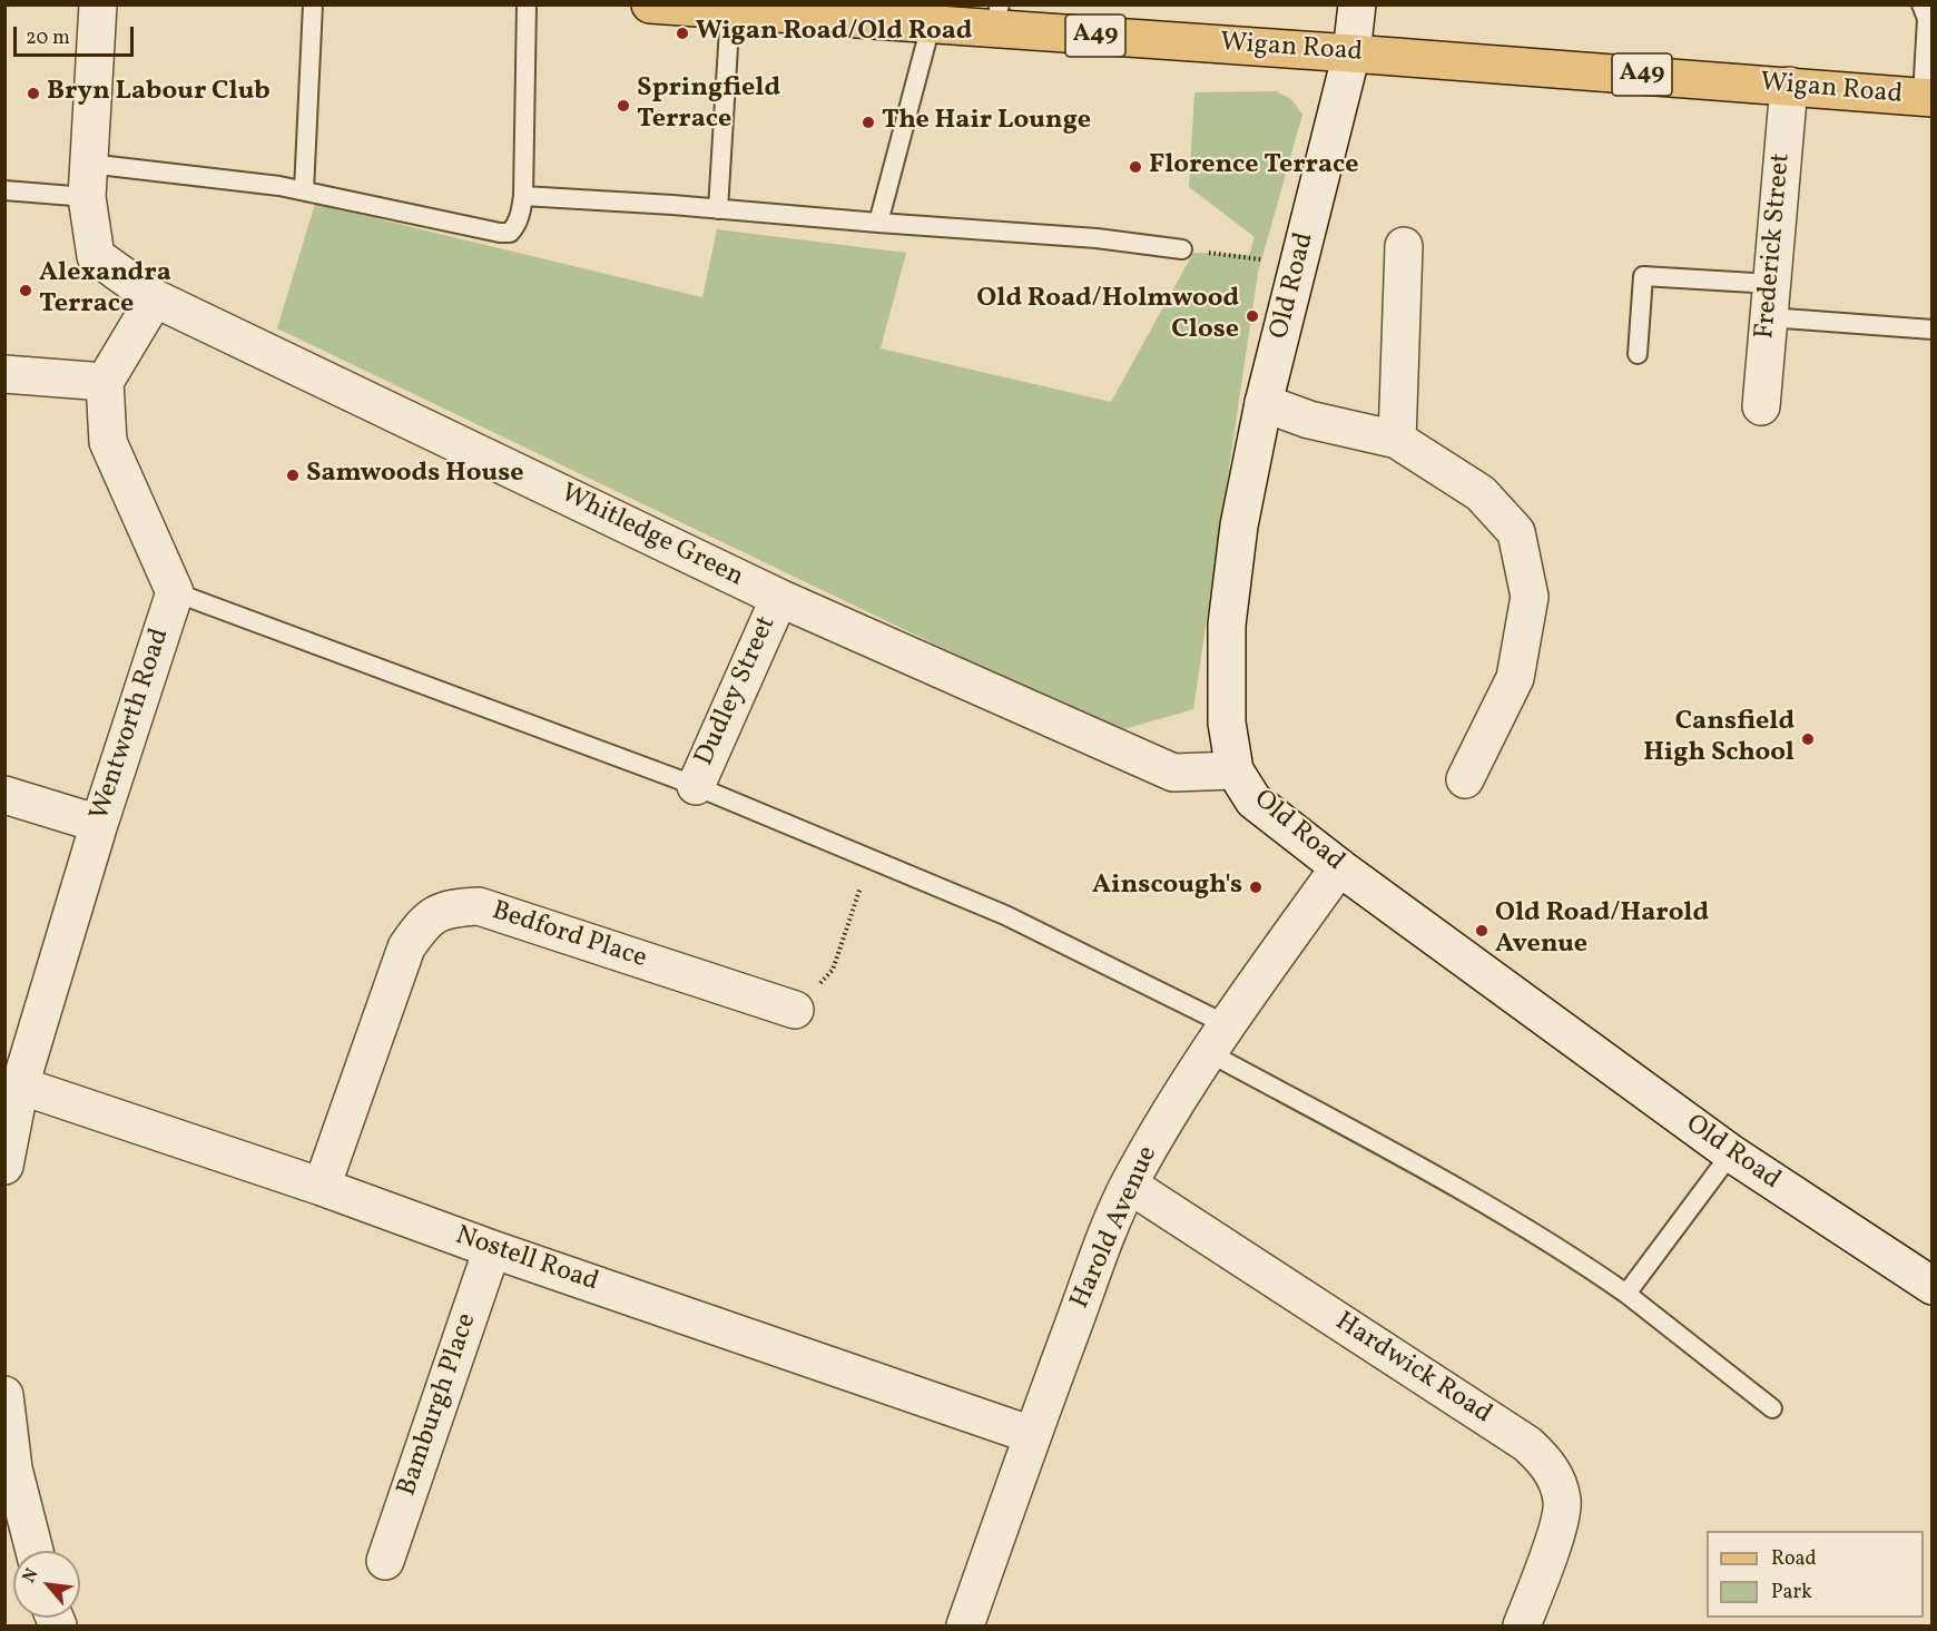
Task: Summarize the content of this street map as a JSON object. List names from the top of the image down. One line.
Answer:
{"streets":{"main road":["A49","Wigan Road"],"street":["Frederick Street","Old Road","Whitledge Green","Dudley Street","Wentworth Road","Bedford Place","Harold Avenue","Nostell Road","Hardwick Road","Bamburgh Place"]},"crossings":[["Wigan Road","Frederick Street"],["Wigan Road","Old Road"],["Old Road","Whitledge Green"],["Old Road","Harold Avenue"],["Whitledge Green","Dudley Street"],["Wentworth Road","Nostell Road"],["Bedford Place","Nostell Road"],["Harold Avenue","Nostell Road"],["Harold Avenue","Hardwick Road"],["Nostell Road","Bamburgh Place"]],"places":["Wigan Road/Old Road","Bryn Labour Club","Springfield Terrace","The Hair Lounge","Florence Terrace","Alexandra Terrace","Old Road/Holmwood Close","Samwoods House","Cansfield High School","Ainscough's","Old Road/Harold Avenue"],"legend":["Road","Park"],"scale_bar":"20 m","north":"top left"}
